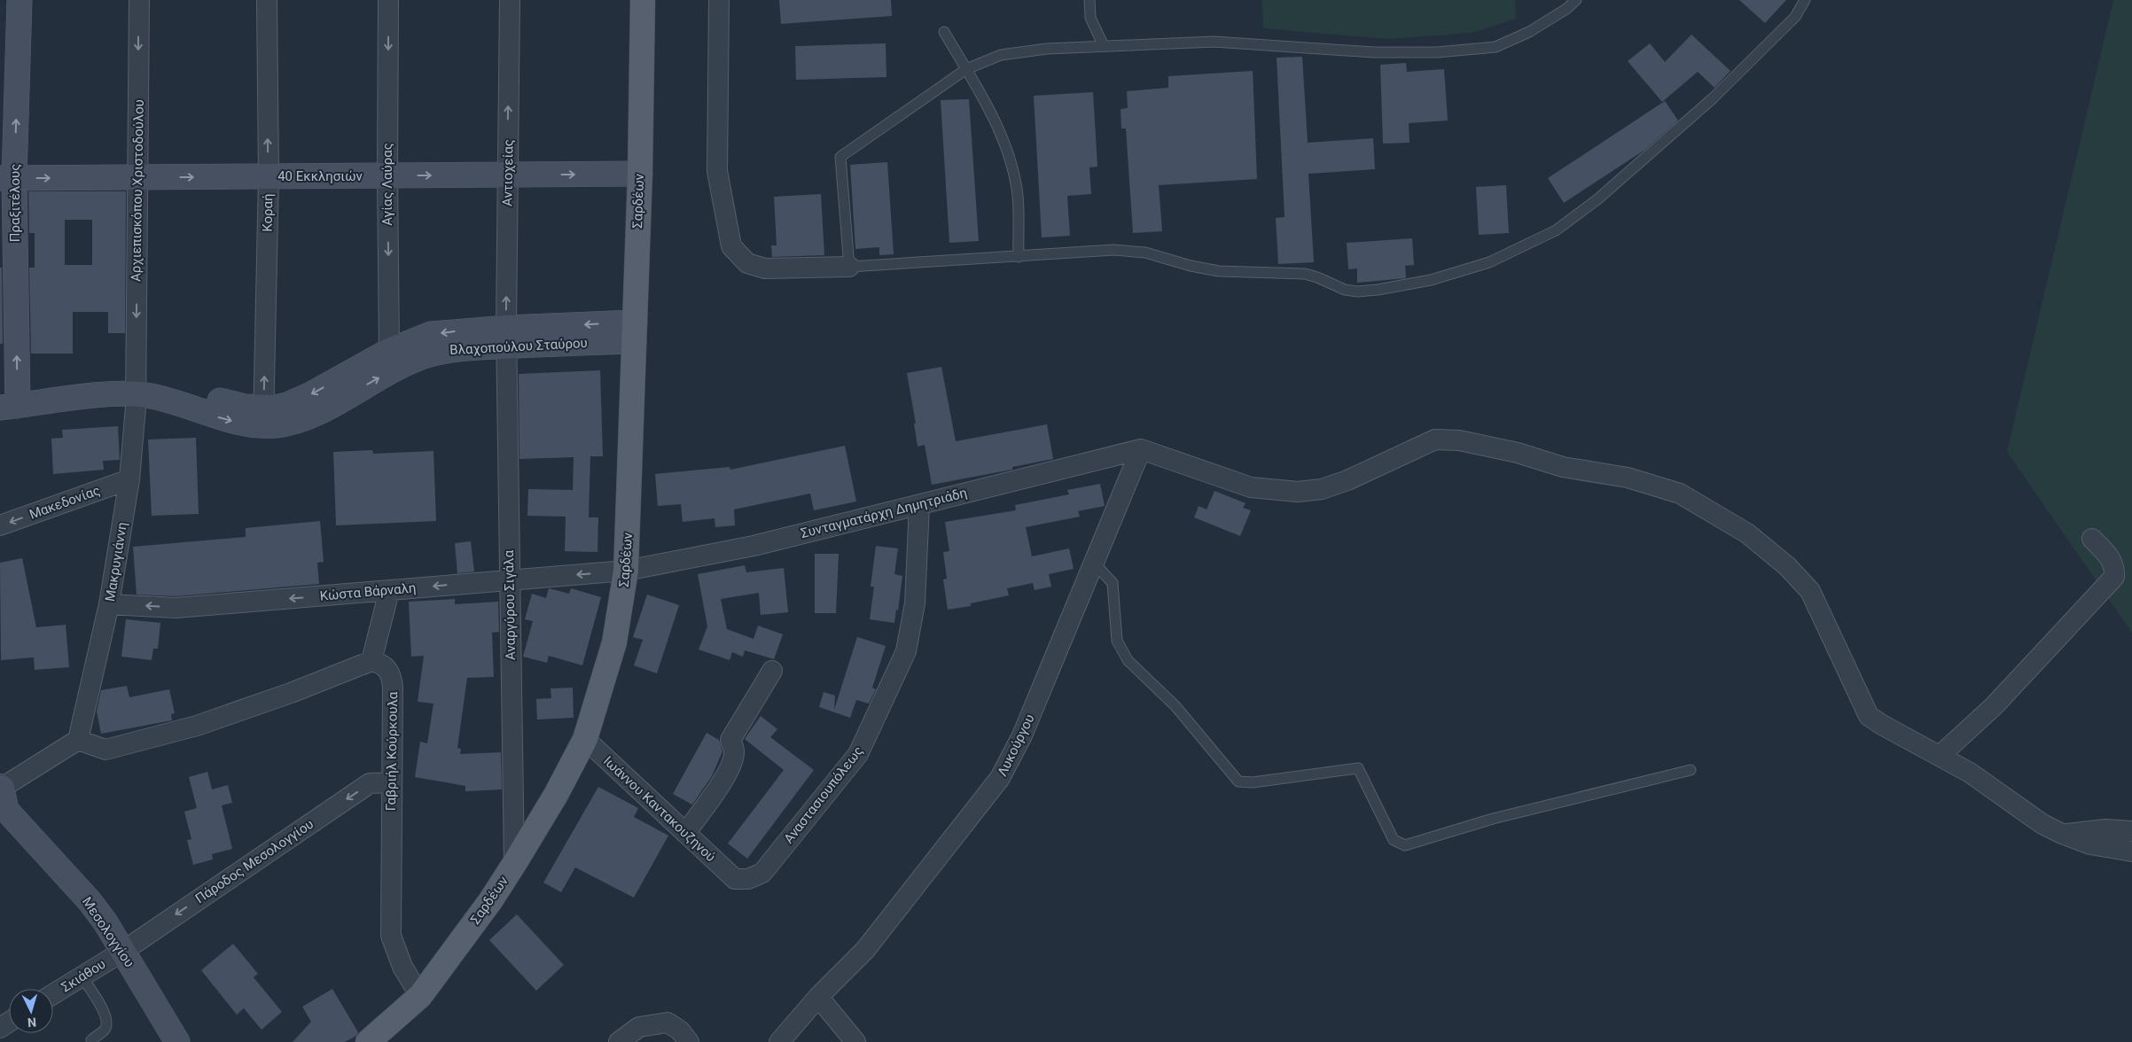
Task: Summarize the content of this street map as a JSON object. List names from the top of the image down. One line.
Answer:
{"streets":{"main road":["Σαρδέων"],"street":["Αντιοχείας","40 Εκκλησιών","Αγίας Λαύρας","Αρχιεπισκόπου Χριστοδούλου","Πραξιτέλους","Κοραή","Βλαχοπούλου Σταύρου","Μακεδονίας","Συνταγματάρχη Δημητριάδη","Μακρυγιάννη","Κώστα Βάρναλη","Αναργύρου Σιγάλα","Λυκούργου","Γαβριήλ Κούρκουλα","Αναστασιουπόλεως","Ιωάννου Καντακουζηνού","Πάροδος Μεσολογγίου","Μεσολογγίου","Σκιάθου"]},"crossings":[["Αντιοχείας","40 Εκκλησιών"],["Αντιοχείας","Βλαχοπούλου Σταύρου"],["Αντιοχείας","Αναργύρου Σιγάλα"],["40 Εκκλησιών","Αγίας Λαύρας"],["40 Εκκλησιών","Αρχιεπισκόπου Χριστοδούλου"],["40 Εκκλησιών","Σαρδέων"],["40 Εκκλησιών","Πραξιτέλους"],["40 Εκκλησιών","Κοραή"],["Αγίας Λαύρας","Βλαχοπούλου Σταύρου"],["Αρχιεπισκόπου Χριστοδούλου","Βλαχοπούλου Σταύρου"],["Αρχιεπισκόπου Χριστοδούλου","Μακρυγιάννη"],["Σαρδέων","Βλαχοπούλου Σταύρου"],["Σαρδέων","Συνταγματάρχη Δημητριάδη"],["Σαρδέων","Κώστα Βάρναλη"],["Σαρδέων","Αναργύρου Σιγάλα"],["Σαρδέων","Γαβριήλ Κούρκουλα"],["Σαρδέων","Ιωάννου Καντακουζηνού"],["Πραξιτέλους","Βλαχοπούλου Σταύρου"],["Κοραή","Βλαχοπούλου Σταύρου"],["Βλαχοπούλου Σταύρου","Μακρυγιάννη"],["Βλαχοπούλου Σταύρου","Αναργύρου Σιγάλα"],["Μακεδονίας","Μακρυγιάννη"],["Συνταγματάρχη Δημητριάδη","Κώστα Βάρναλη"],["Συνταγματάρχη Δημητριάδη","Λυκούργου"],["Συνταγματάρχη Δημητριάδη","Αναστασιουπόλεως"],["Μακρυγιάννη","Κώστα Βάρναλη"],["Μακρυγιάννη","Μεσολογγίου"],["Κώστα Βάρναλη","Αναργύρου Σιγάλα"],["Γαβριήλ Κούρκουλα","Πάροδος Μεσολογγίου"],["Αναστασιουπόλεως","Ιωάννου Καντακουζηνού"],["Πάροδος Μεσολογγίου","Μεσολογγίου"],["Πάροδος Μεσολογγίου","Σκιάθου"],["Μεσολογγίου","Σκιάθου"]],"one_way":["Αντιοχείας","40 Εκκλησιών","Αγίας Λαύρας","Αρχιεπισκόπου Χριστοδούλου","Πραξιτέλους","Κοραή","Μακεδονίας"],"north":"bottom"}
